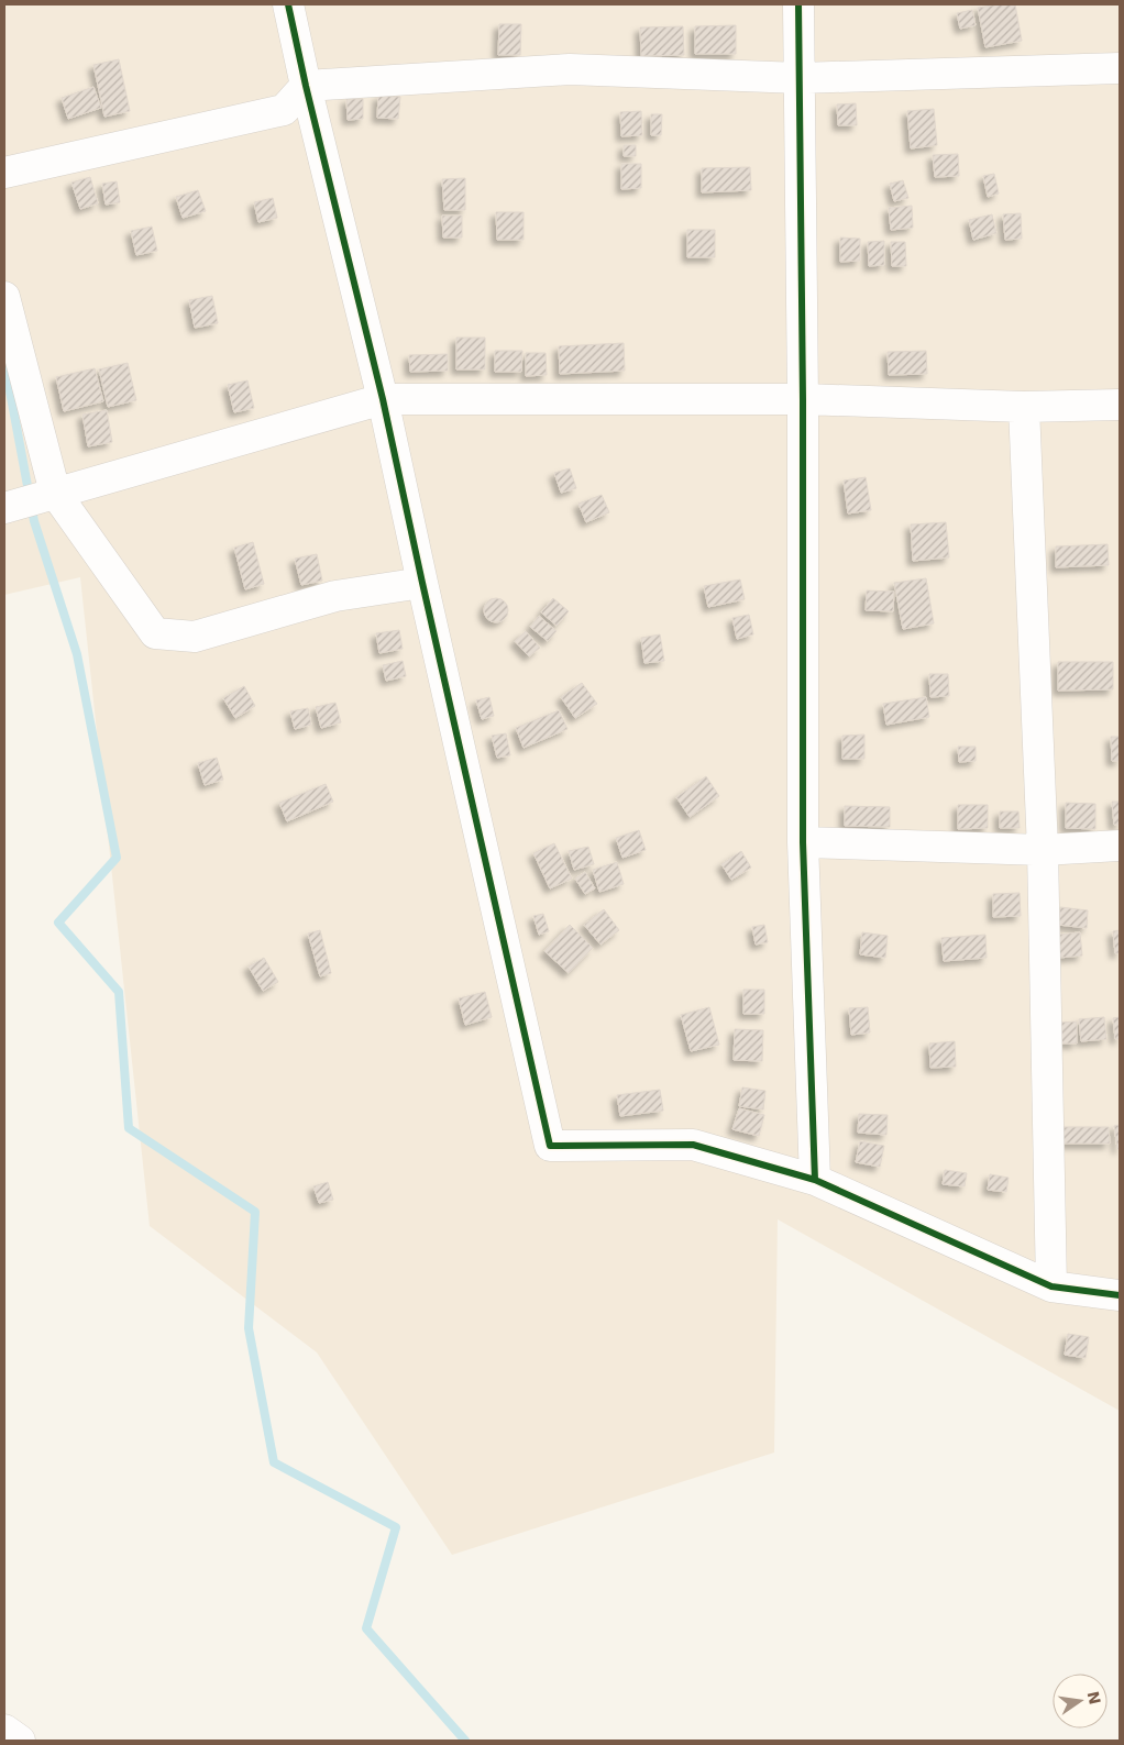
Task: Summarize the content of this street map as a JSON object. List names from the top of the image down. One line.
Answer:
{"north":"right"}
